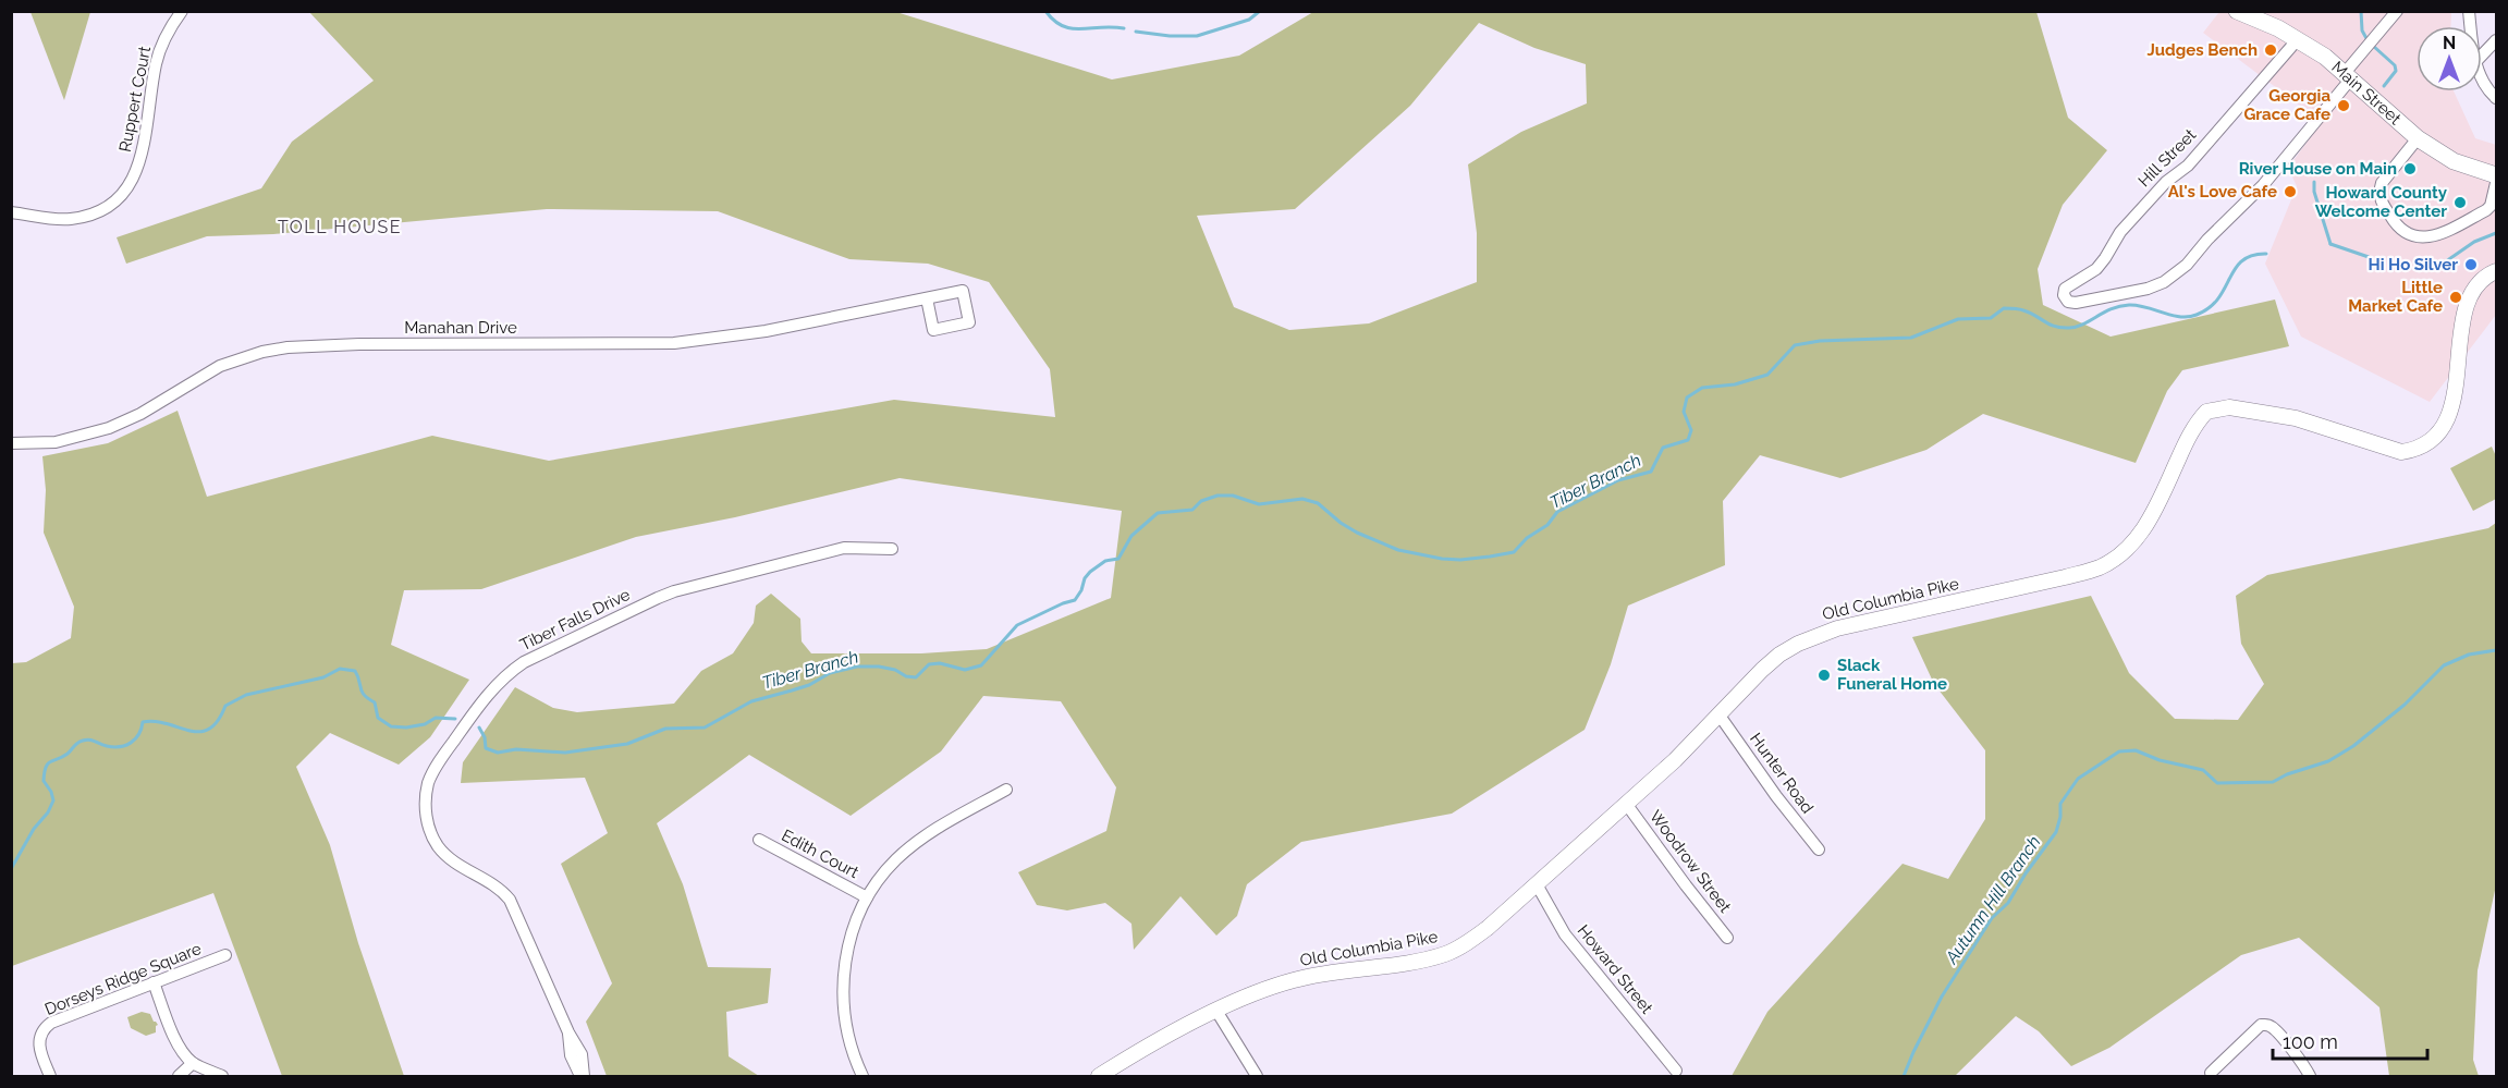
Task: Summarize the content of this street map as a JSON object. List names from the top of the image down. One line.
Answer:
{"streets":{"main road":["Main Street"],"street":["Ruppert Court","Hill Street","Manahan Drive","Old Columbia Pike","Tiber Falls Drive","Hunter Road","Edith Court","Woodrow Street","Howard Street","Dorseys Ridge Square"]},"crossings":[["Main Street","Hill Street"],["Old Columbia Pike","Hunter Road"],["Old Columbia Pike","Woodrow Street"],["Old Columbia Pike","Howard Street"]],"districts":["TOLL HOUSE"],"water":["Tiber Branch","Autumn Hill Branch"],"places":["Judges Bench","Georgia Grace Cafe","River House on Main","Al's Love Cafe","Howard County Welcome Center","Hi Ho Silver","Little Market Cafe","Slack Funeral Home"],"scale_bar":"100 m","north":"top"}
